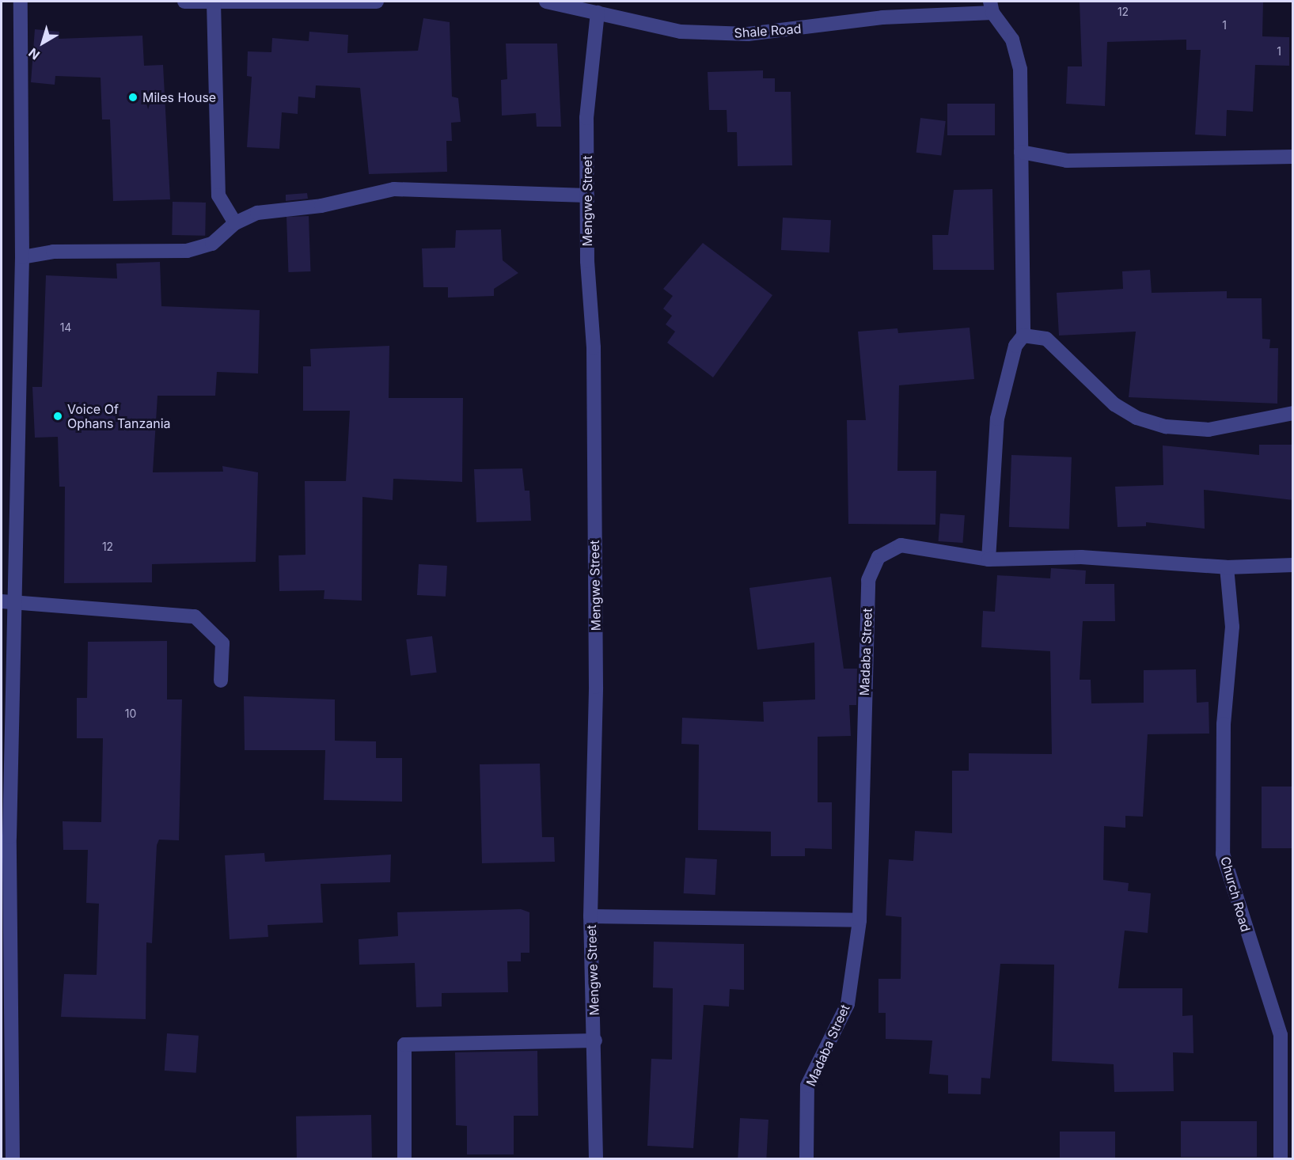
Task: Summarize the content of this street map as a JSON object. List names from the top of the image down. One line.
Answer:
{"streets":{"street":["Shale Road","Mengwe Street","Madaba Street","Church Road"]},"crossings":[["Shale Road","Mengwe Street"],["Madaba Street","Church Road"]],"places":["Miles House","Voice Of Ophans Tanzania"],"house_numbers":["12","1","1","14","12","10"],"north":"bottom left"}
